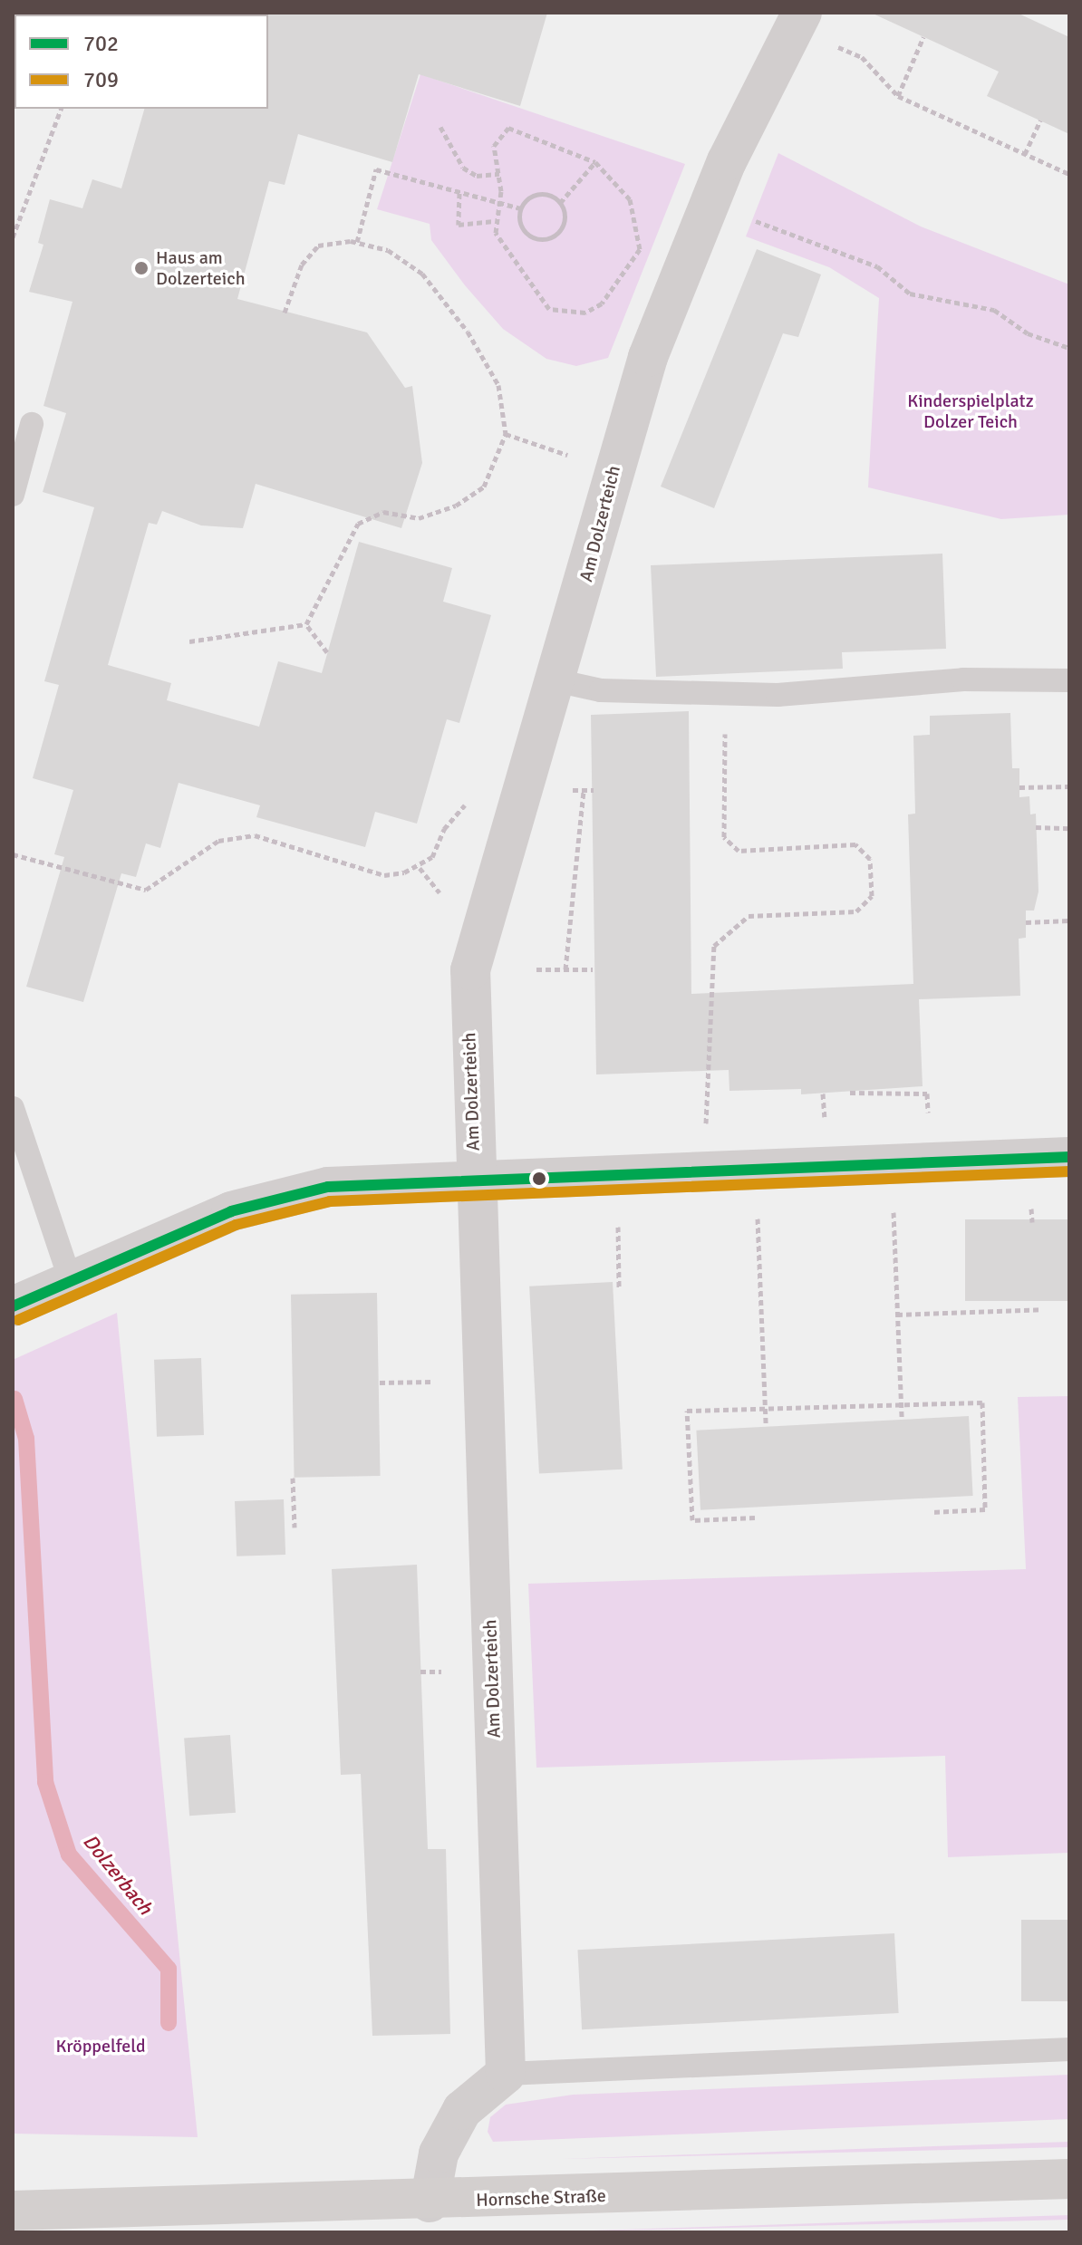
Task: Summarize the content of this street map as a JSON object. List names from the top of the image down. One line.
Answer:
{"streets":{"main road":["Hornsche Straße"],"street":["Am Dolzerteich"]},"water":["Dolzerbach"],"parks":["Kinderspielplatz Dolzer Teich","Kröppelfeld"],"places":["Haus am Dolzerteich"],"lines":["transit line 702","transit line 709"],"legend":["702","709"]}
